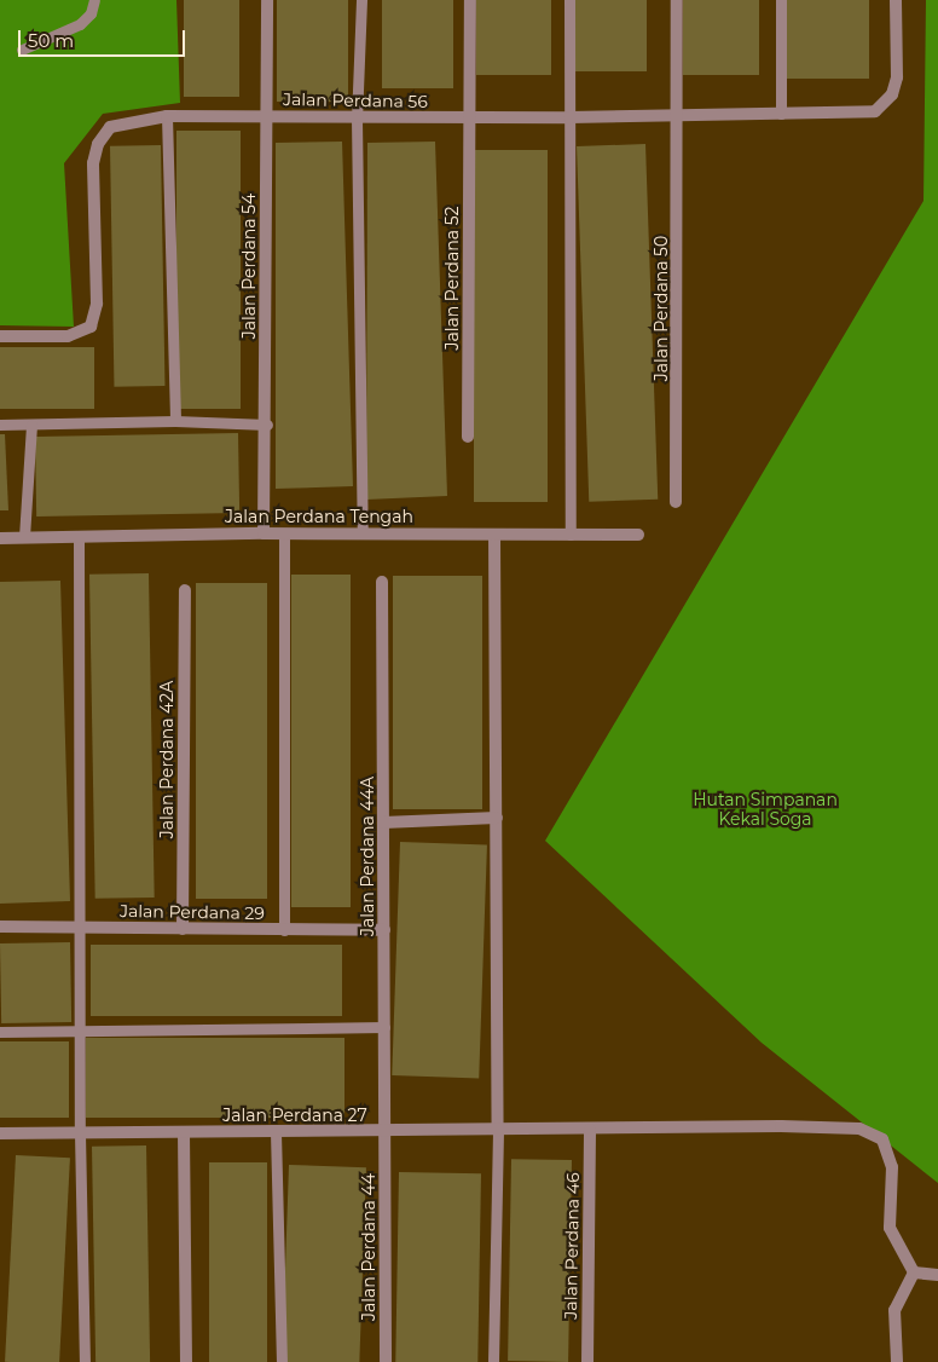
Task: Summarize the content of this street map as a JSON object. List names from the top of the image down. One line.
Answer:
{"streets":{"street":["Jalan Perdana 56","Jalan Perdana 54","Jalan Perdana 52","Jalan Perdana 50","Jalan Perdana Tengah","Jalan Perdana 42A","Jalan Perdana 44A","Jalan Perdana 29","Jalan Perdana 27","Jalan Perdana 46","Jalan Perdana 44"]},"crossings":[["Jalan Perdana 56","Jalan Perdana 54"],["Jalan Perdana 56","Jalan Perdana 52"],["Jalan Perdana 56","Jalan Perdana 50"],["Jalan Perdana 54","Jalan Perdana Tengah"],["Jalan Perdana 42A","Jalan Perdana 29"],["Jalan Perdana 44A","Jalan Perdana 29"],["Jalan Perdana 44A","Jalan Perdana 27"],["Jalan Perdana 44A","Jalan Perdana 44"],["Jalan Perdana 27","Jalan Perdana 46"],["Jalan Perdana 27","Jalan Perdana 44"]],"parks":["Hutan Simpanan Kekal Soga"],"scale_bar":"50 m"}
